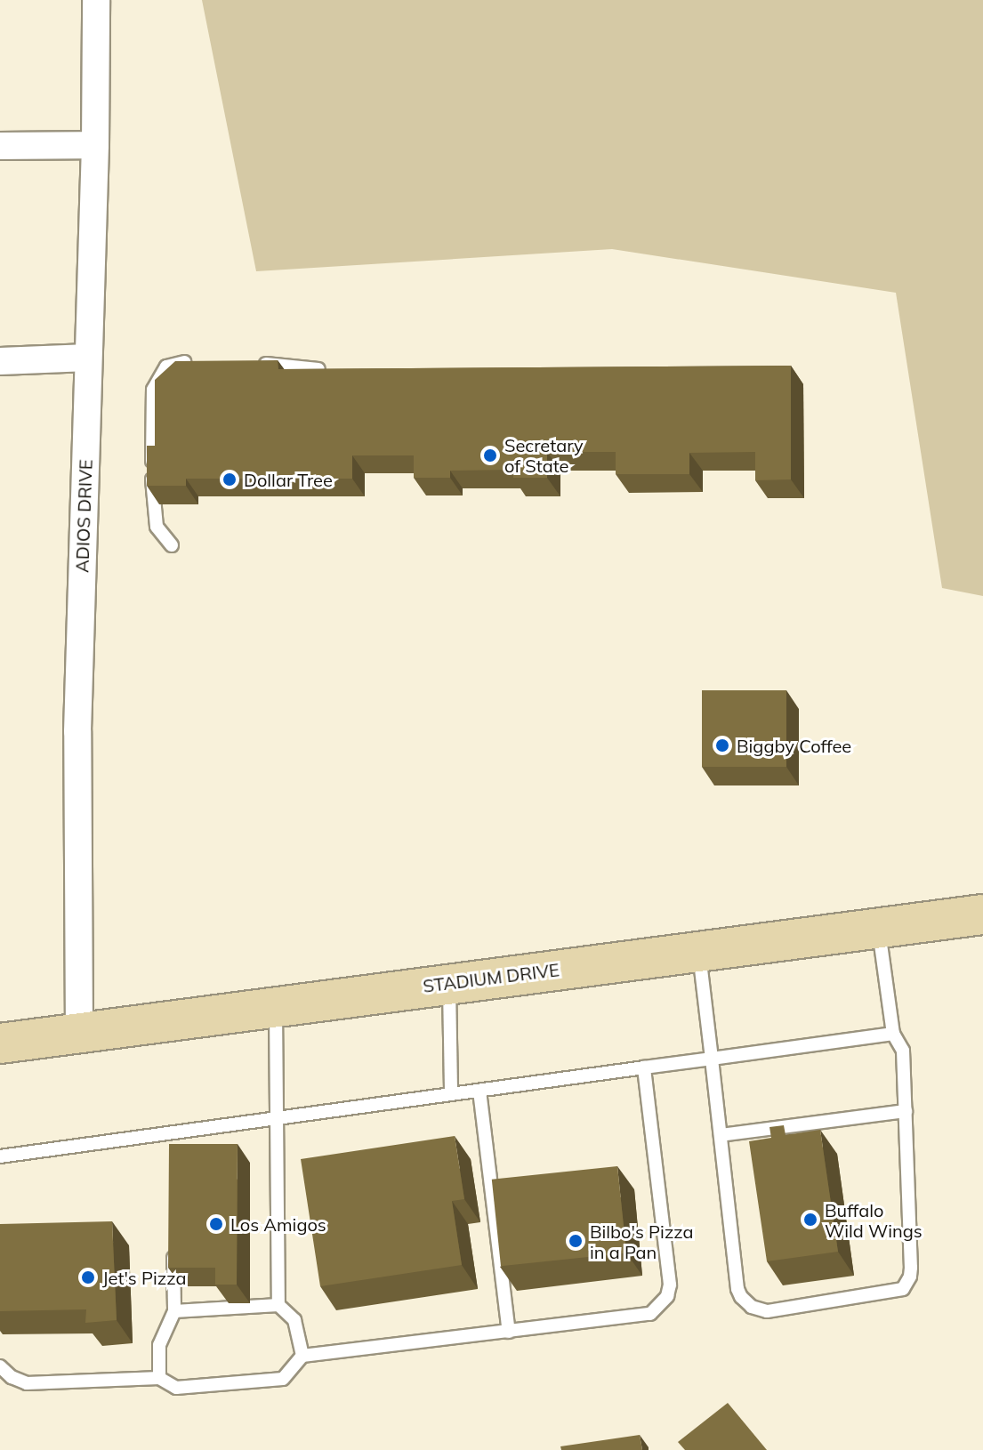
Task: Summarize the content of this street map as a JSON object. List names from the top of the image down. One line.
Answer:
{"streets":{"main road":["STADIUM DRIVE"],"street":["ADIOS DRIVE"]},"crossings":[["ADIOS DRIVE","STADIUM DRIVE"]],"places":["Secretary of State","Dollar Tree","Biggby Coffee","Buffalo Wild Wings","Los Amigos","Bilbo's Pizza in a Pan","Jet's Pizza"]}
